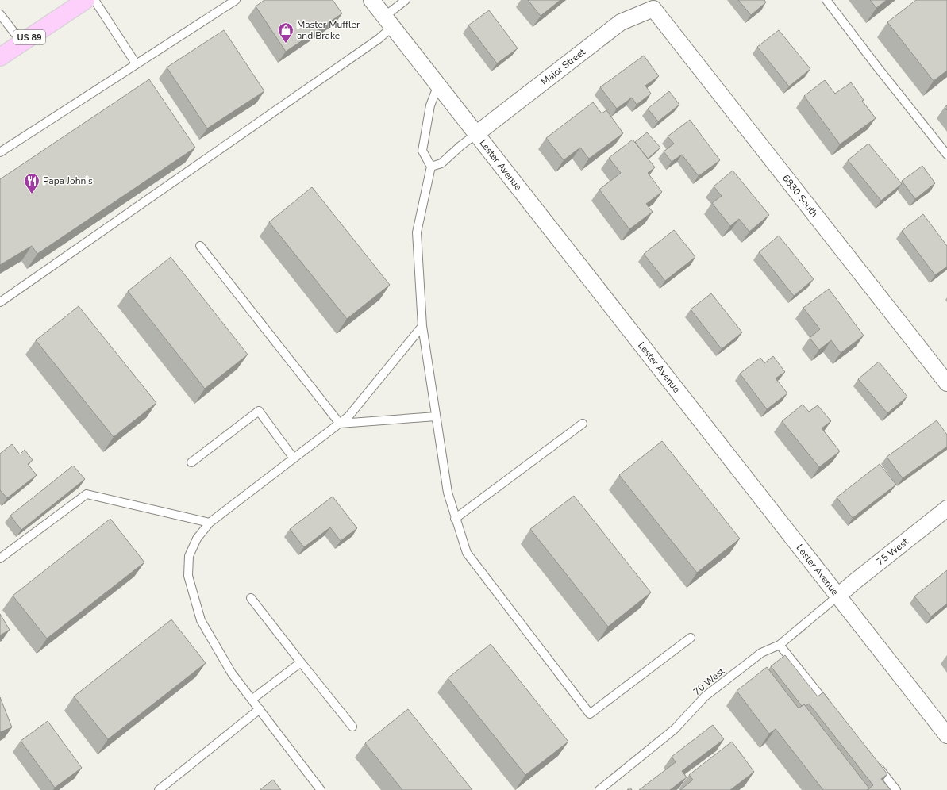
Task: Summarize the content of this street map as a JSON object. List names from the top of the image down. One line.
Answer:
{"streets":{"main road":["US 89"],"street":["Major Street","Lester Avenue","6830 South","75 West"],"lane":["70 West"]},"crossings":[["Major Street","Lester Avenue"],["Major Street","6830 South"],["Lester Avenue","75 West"],["Lester Avenue","70 West"],["75 West","70 West"]],"places":{"shop":["Master Muffler and Brake"],"restaurant":["Papa John's"]}}
